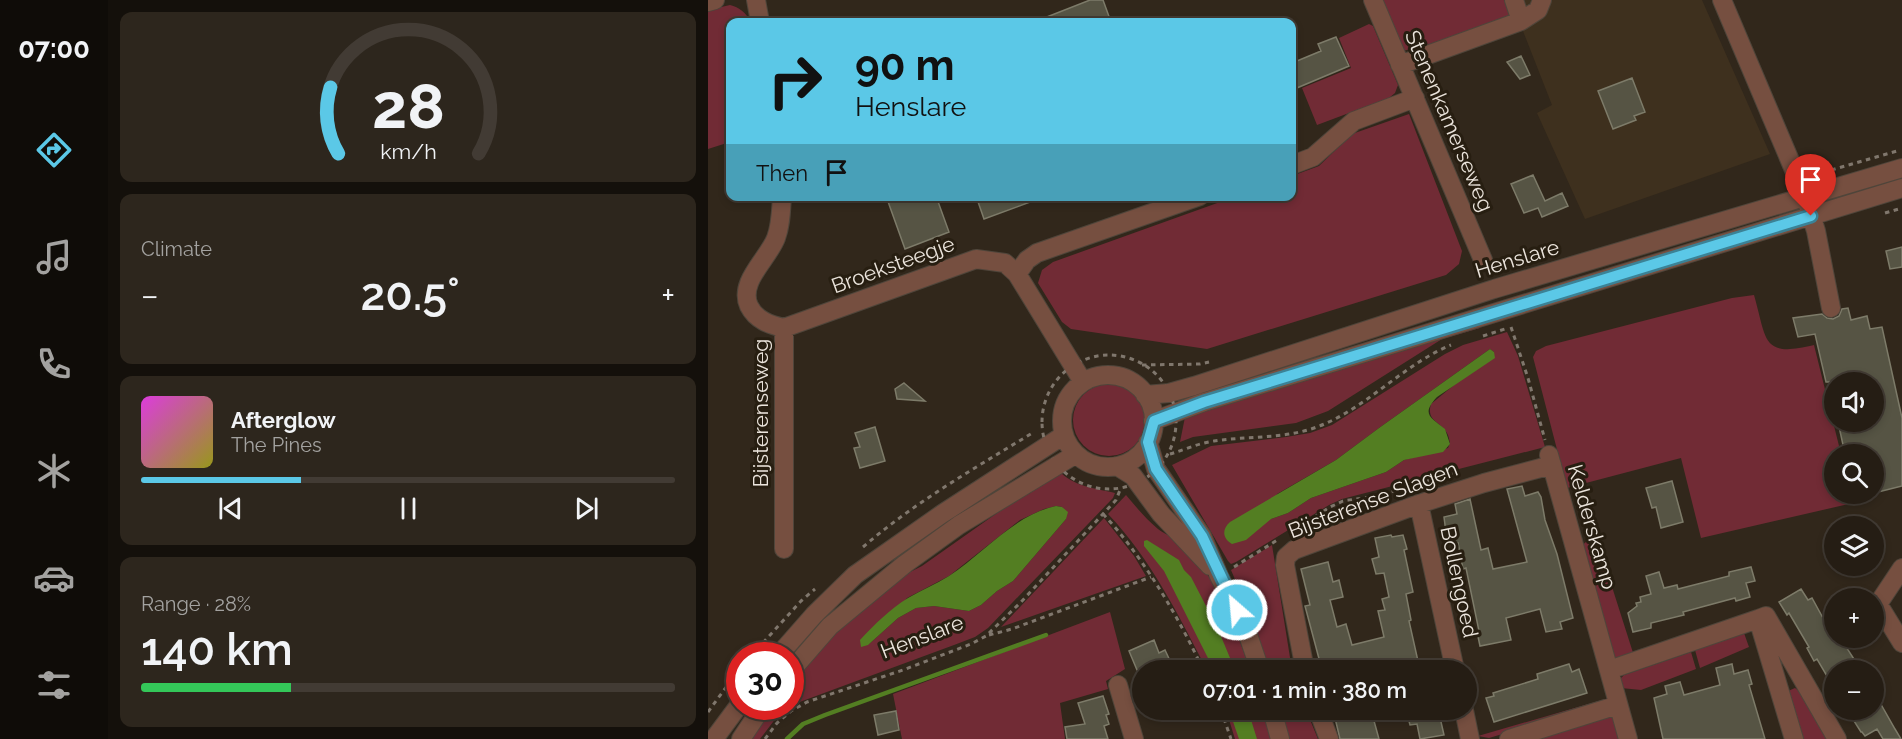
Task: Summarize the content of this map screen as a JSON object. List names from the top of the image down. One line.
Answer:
{"streets":{"street":["Stenenkamerseweg","Henslare","Broeksteegje","Bijsterenseweg","Bijsterense Slagen","Kelderskamp","Bollengoed"]},"crossings":[["Broeksteegje","Bijsterenseweg"],["Bijsterense Slagen","Kelderskamp"],["Bijsterense Slagen","Bollengoed"]],"page":{"tabs":"07:00","turn":["90 m","Henslare"],"then":"Then","tile":["Climate",["Range · 28%","140 km"]],"heat":["−","20.5°","+"],"map_buttons":["+","−"],"song":["Afterglow","The Pines"],"limit":"30","trip":"07:01 · 1 min · 380 m","gauge":["28","km/h"]}}
